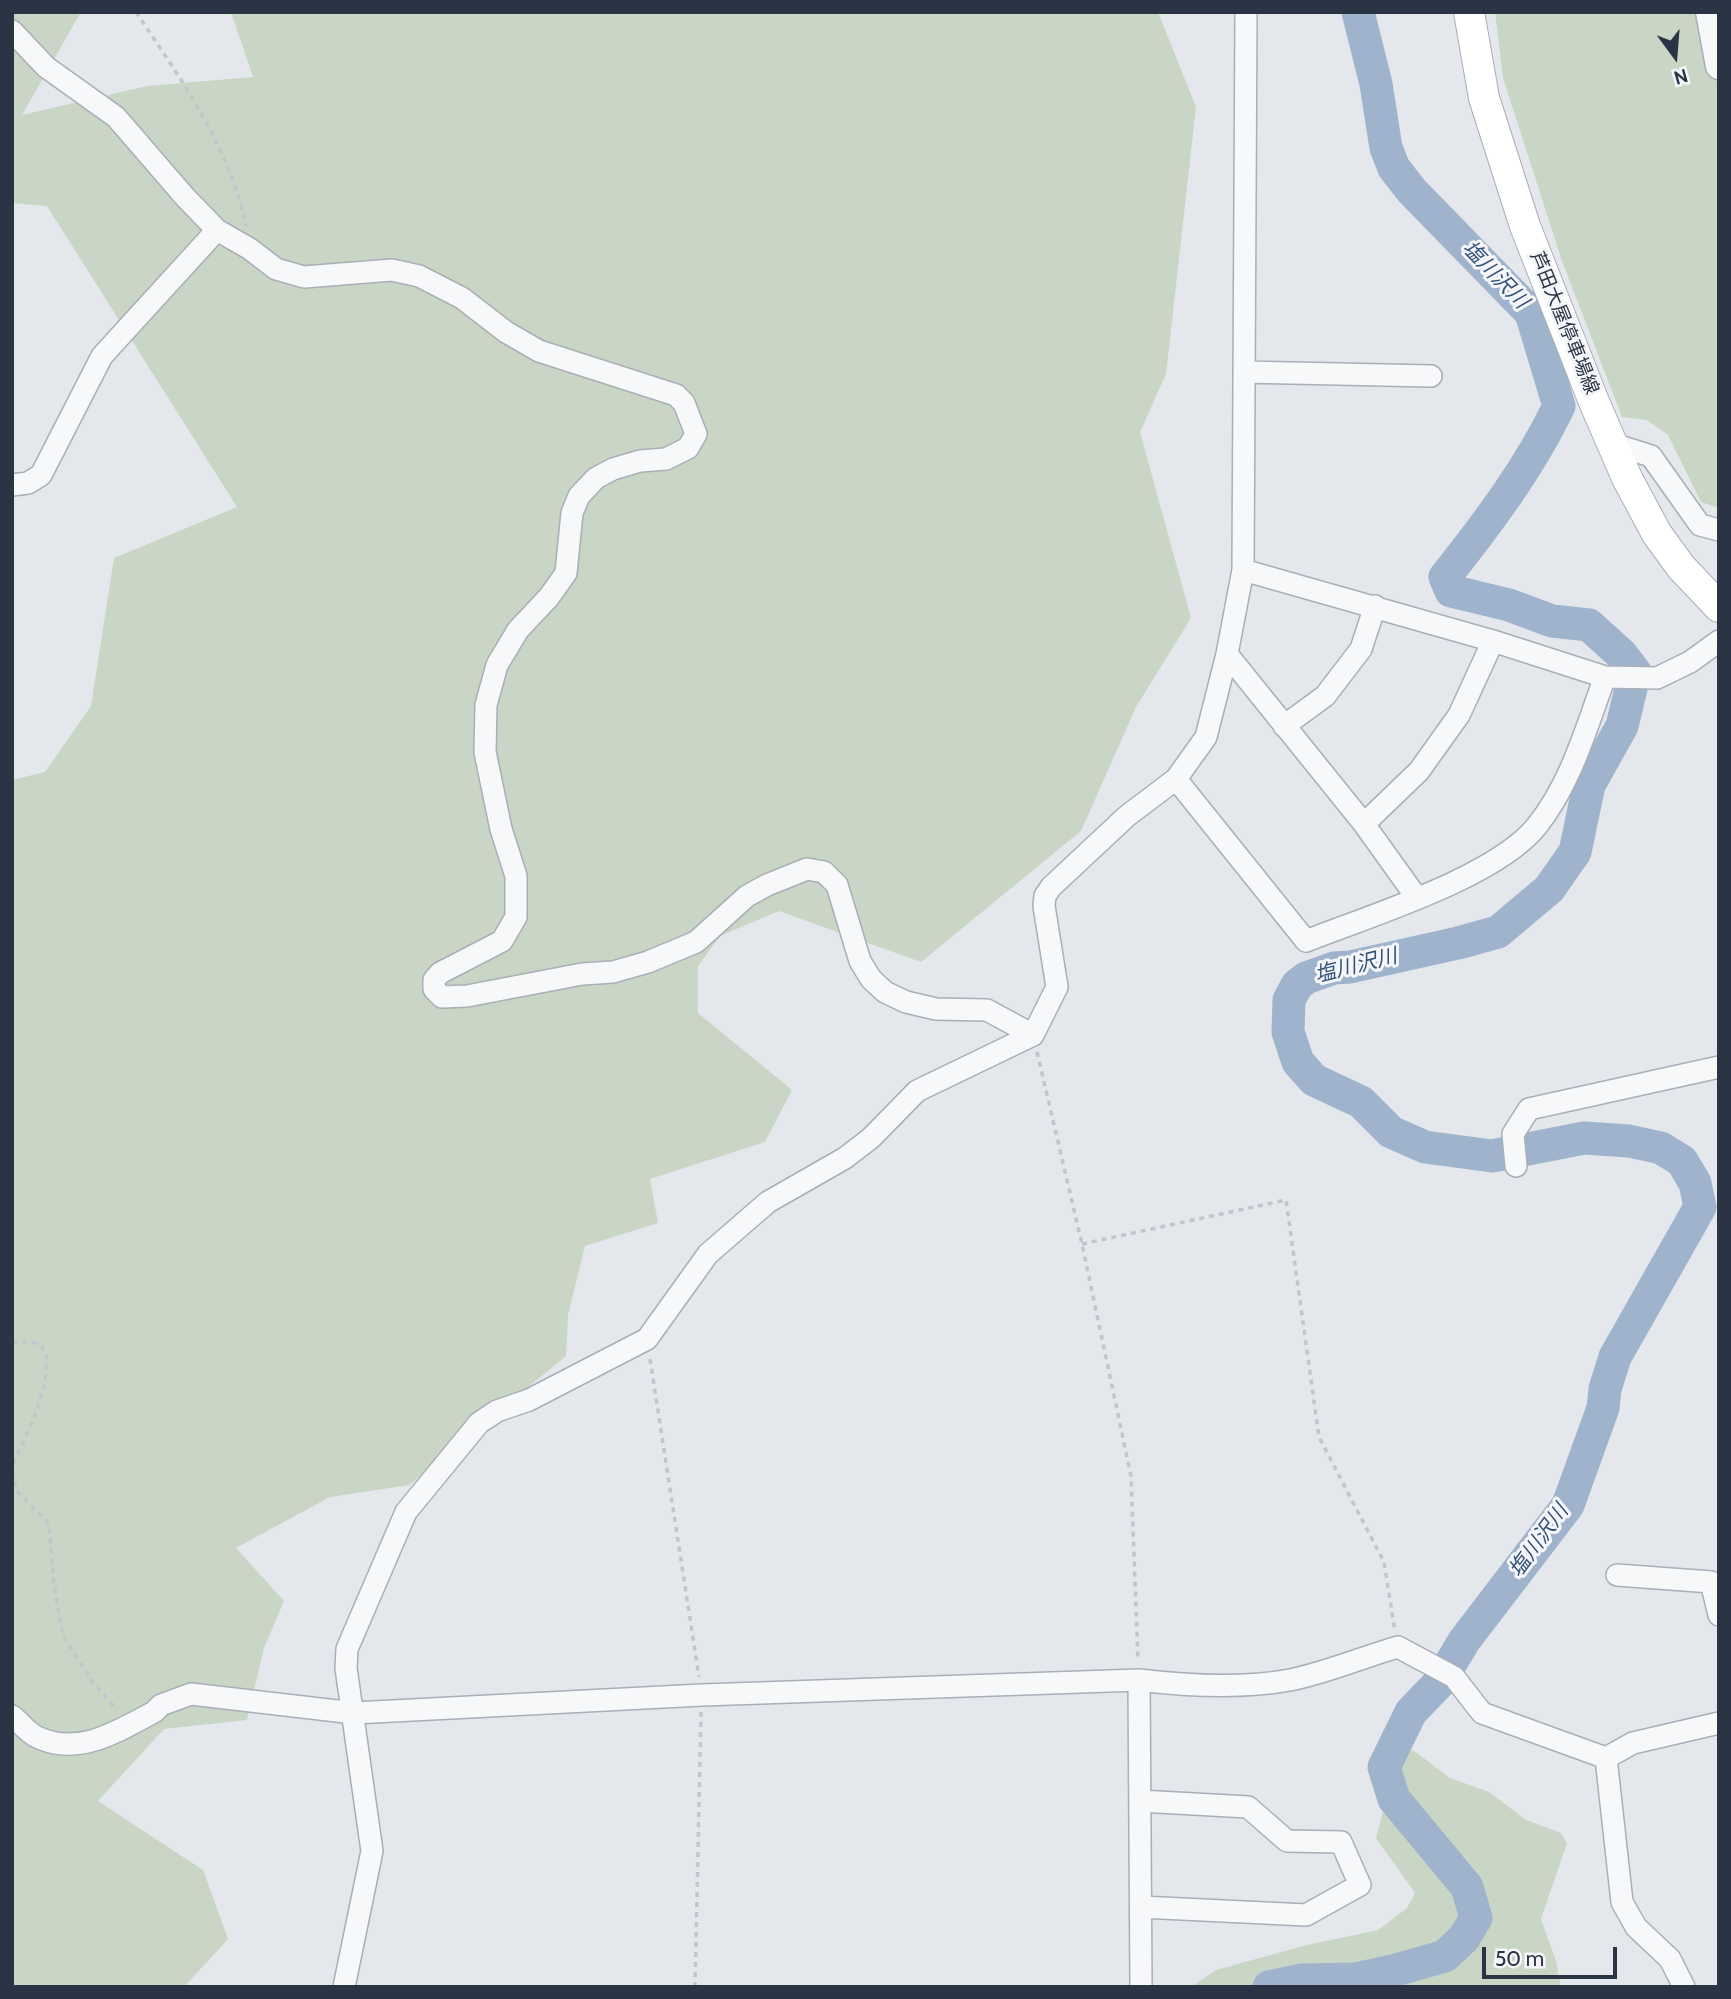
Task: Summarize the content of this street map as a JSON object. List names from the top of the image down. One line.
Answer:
{"streets":{"main road":["芦田大屋停車場線"]},"water":["塩川沢川"],"scale_bar":"50 m","north":"bottom"}
